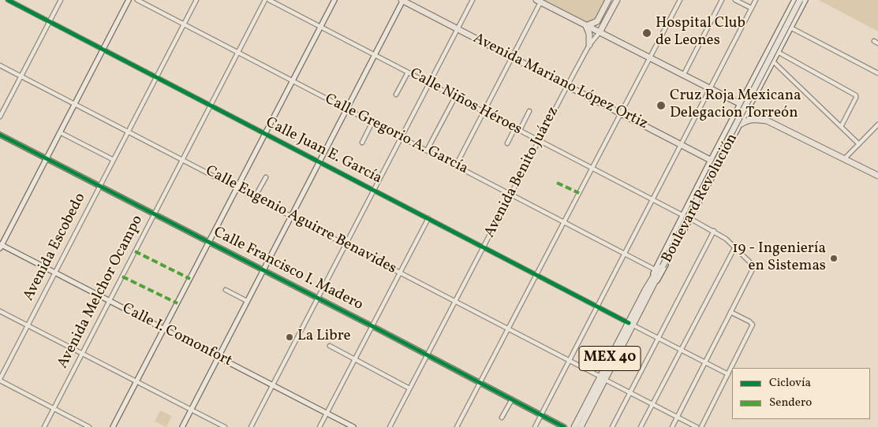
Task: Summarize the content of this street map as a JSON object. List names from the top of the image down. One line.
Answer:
{"streets":{"main road":["Avenida Mariano López Ortiz","Avenida Benito Juárez","Boulevard Revolución","MEX 40"],"street":["Calle Niños Héroes","Calle Gregorio A. García","Calle Juan E. García","Calle Eugenio Aguirre Benavides","Avenida Escobedo","Calle Francisco I. Madero","Avenida Melchor Ocampo","Calle I. Comonfort"]},"crossings":[["Avenida Mariano López Ortiz","Avenida Benito Juárez"],["Avenida Mariano López Ortiz","Boulevard Revolución"],["Avenida Mariano López Ortiz","MEX 40"],["Calle Niños Héroes","Avenida Benito Juárez"],["Calle Niños Héroes","MEX 40"],["Calle Gregorio A. García","Avenida Benito Juárez"],["Calle Gregorio A. García","Avenida Escobedo"],["Calle Gregorio A. García","Avenida Melchor Ocampo"],["Calle Gregorio A. García","MEX 40"],["Calle Juan E. García","Avenida Benito Juárez"],["Calle Juan E. García","Boulevard Revolución"],["Calle Juan E. García","Avenida Escobedo"],["Calle Juan E. García","Avenida Melchor Ocampo"],["Calle Juan E. García","MEX 40"],["Avenida Benito Juárez","Calle Eugenio Aguirre Benavides"],["Avenida Benito Juárez","Calle Francisco I. Madero"],["Boulevard Revolución","MEX 40"],["Calle Eugenio Aguirre Benavides","Avenida Escobedo"],["Calle Eugenio Aguirre Benavides","Avenida Melchor Ocampo"],["Calle Eugenio Aguirre Benavides","MEX 40"],["Avenida Escobedo","Calle Francisco I. Madero"],["Avenida Escobedo","Calle I. Comonfort"],["Calle Francisco I. Madero","Avenida Melchor Ocampo"],["Avenida Melchor Ocampo","Calle I. Comonfort"]],"places":["Hospital Club de Leones","Cruz Roja Mexicana Delegacion Torreón","19 - Ingeniería en Sistemas","La Libre"],"legend":["Ciclovía","Sendero"]}
